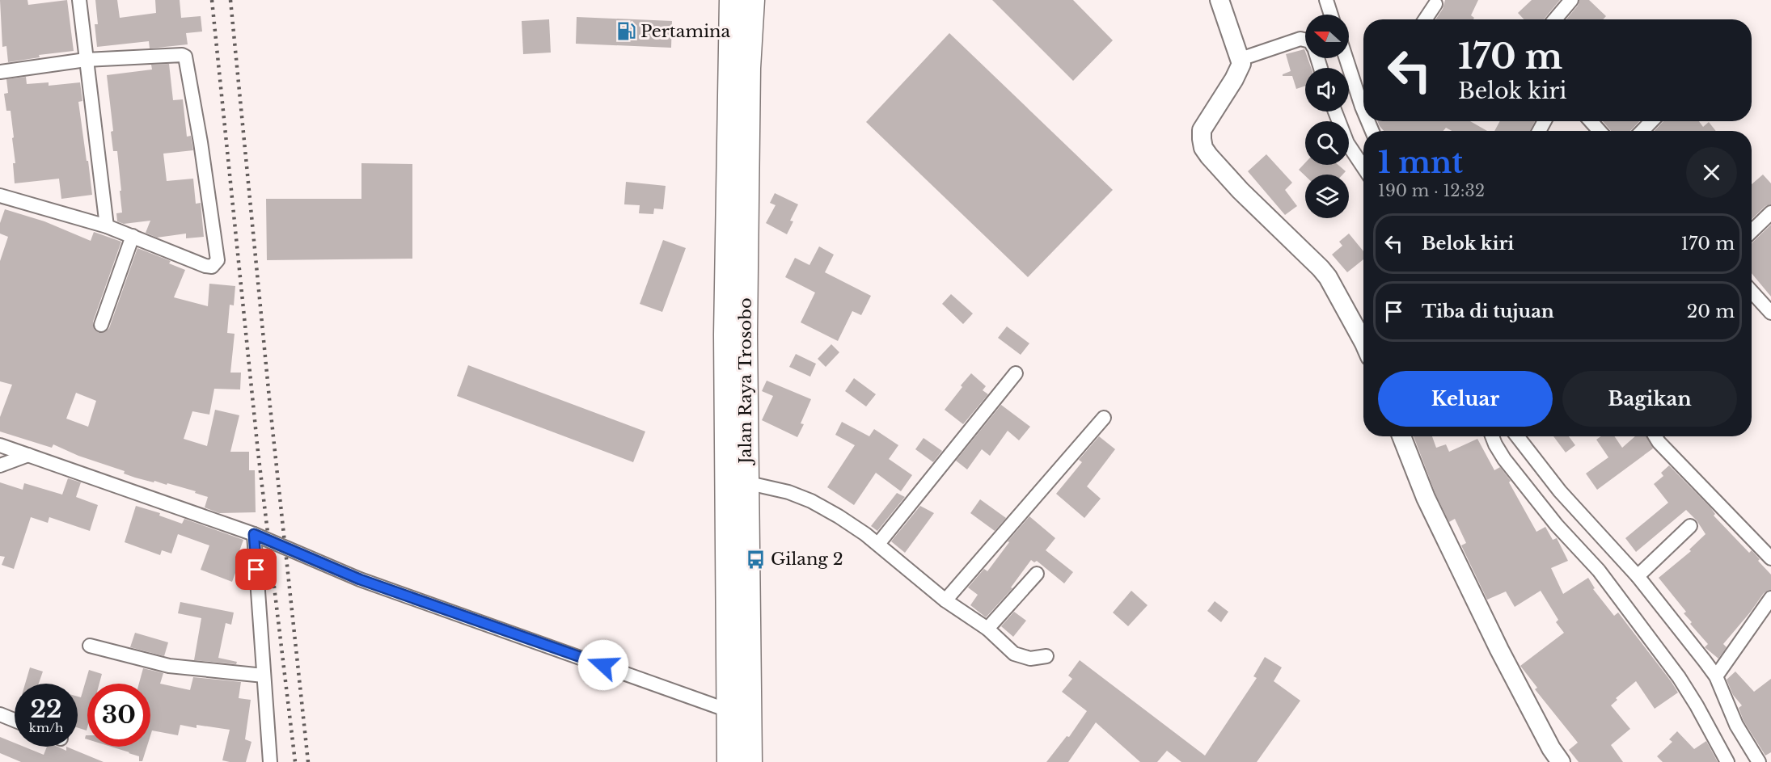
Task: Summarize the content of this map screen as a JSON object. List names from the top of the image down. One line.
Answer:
{"streets":{"highway":["Jalan Raya Trosobo"]},"places":{"fuel station":["Pertamina"],"bus stop":["Gilang 2"]},"north":"left","page":{"turn":["170 m","Belok kiri"],"heading":["1 mnt","190 m · 12:32"],"list":[{"name":"Belok kiri","value":"170 m"},{"name":"Tiba di tujuan","value":"20 m"}],"buttons":["Keluar","Bagikan"],"speed":"22 km/h","limit":"30"}}
